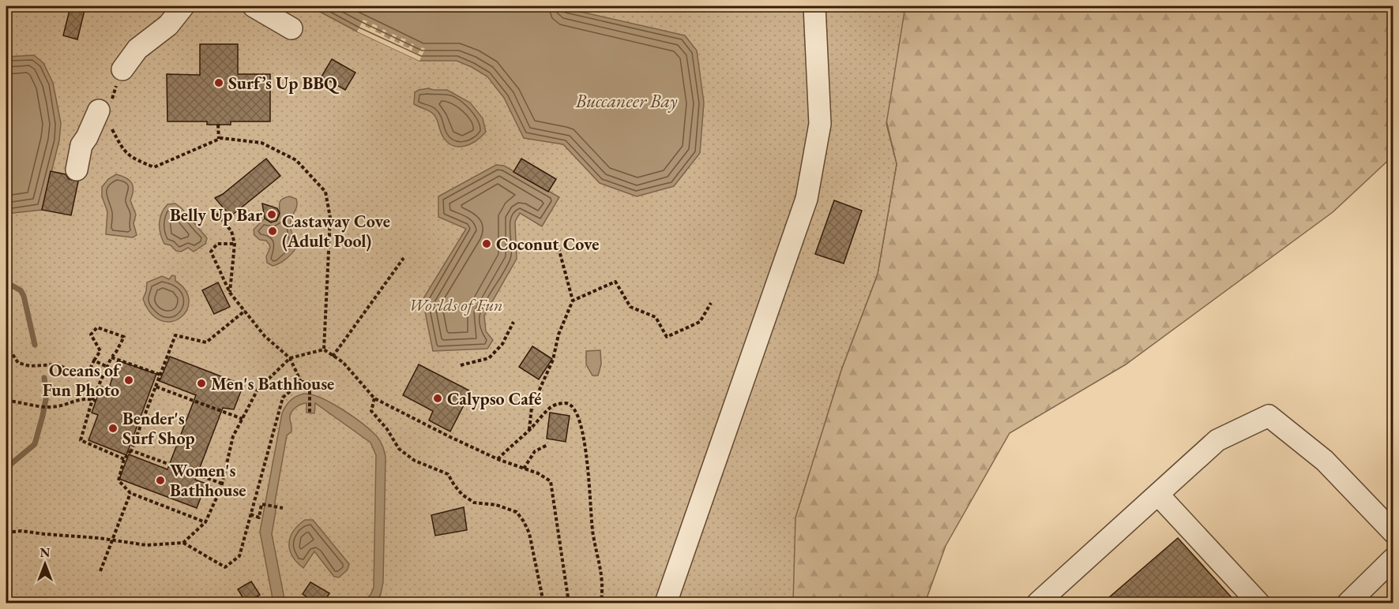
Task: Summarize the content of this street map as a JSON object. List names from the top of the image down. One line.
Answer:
{"water":["Buccaneer Bay"],"parks":["Worlds of Fun"],"places":["Surf’s Up BBQ","Belly Up Bar","Castaway Cove (Adult Pool)","Coconut Cove","Oceans of Fun Photo","Men's Bathhouse","Calypso Café","Bender's Surf Shop","Women's Bathhouse"],"north":"top"}
